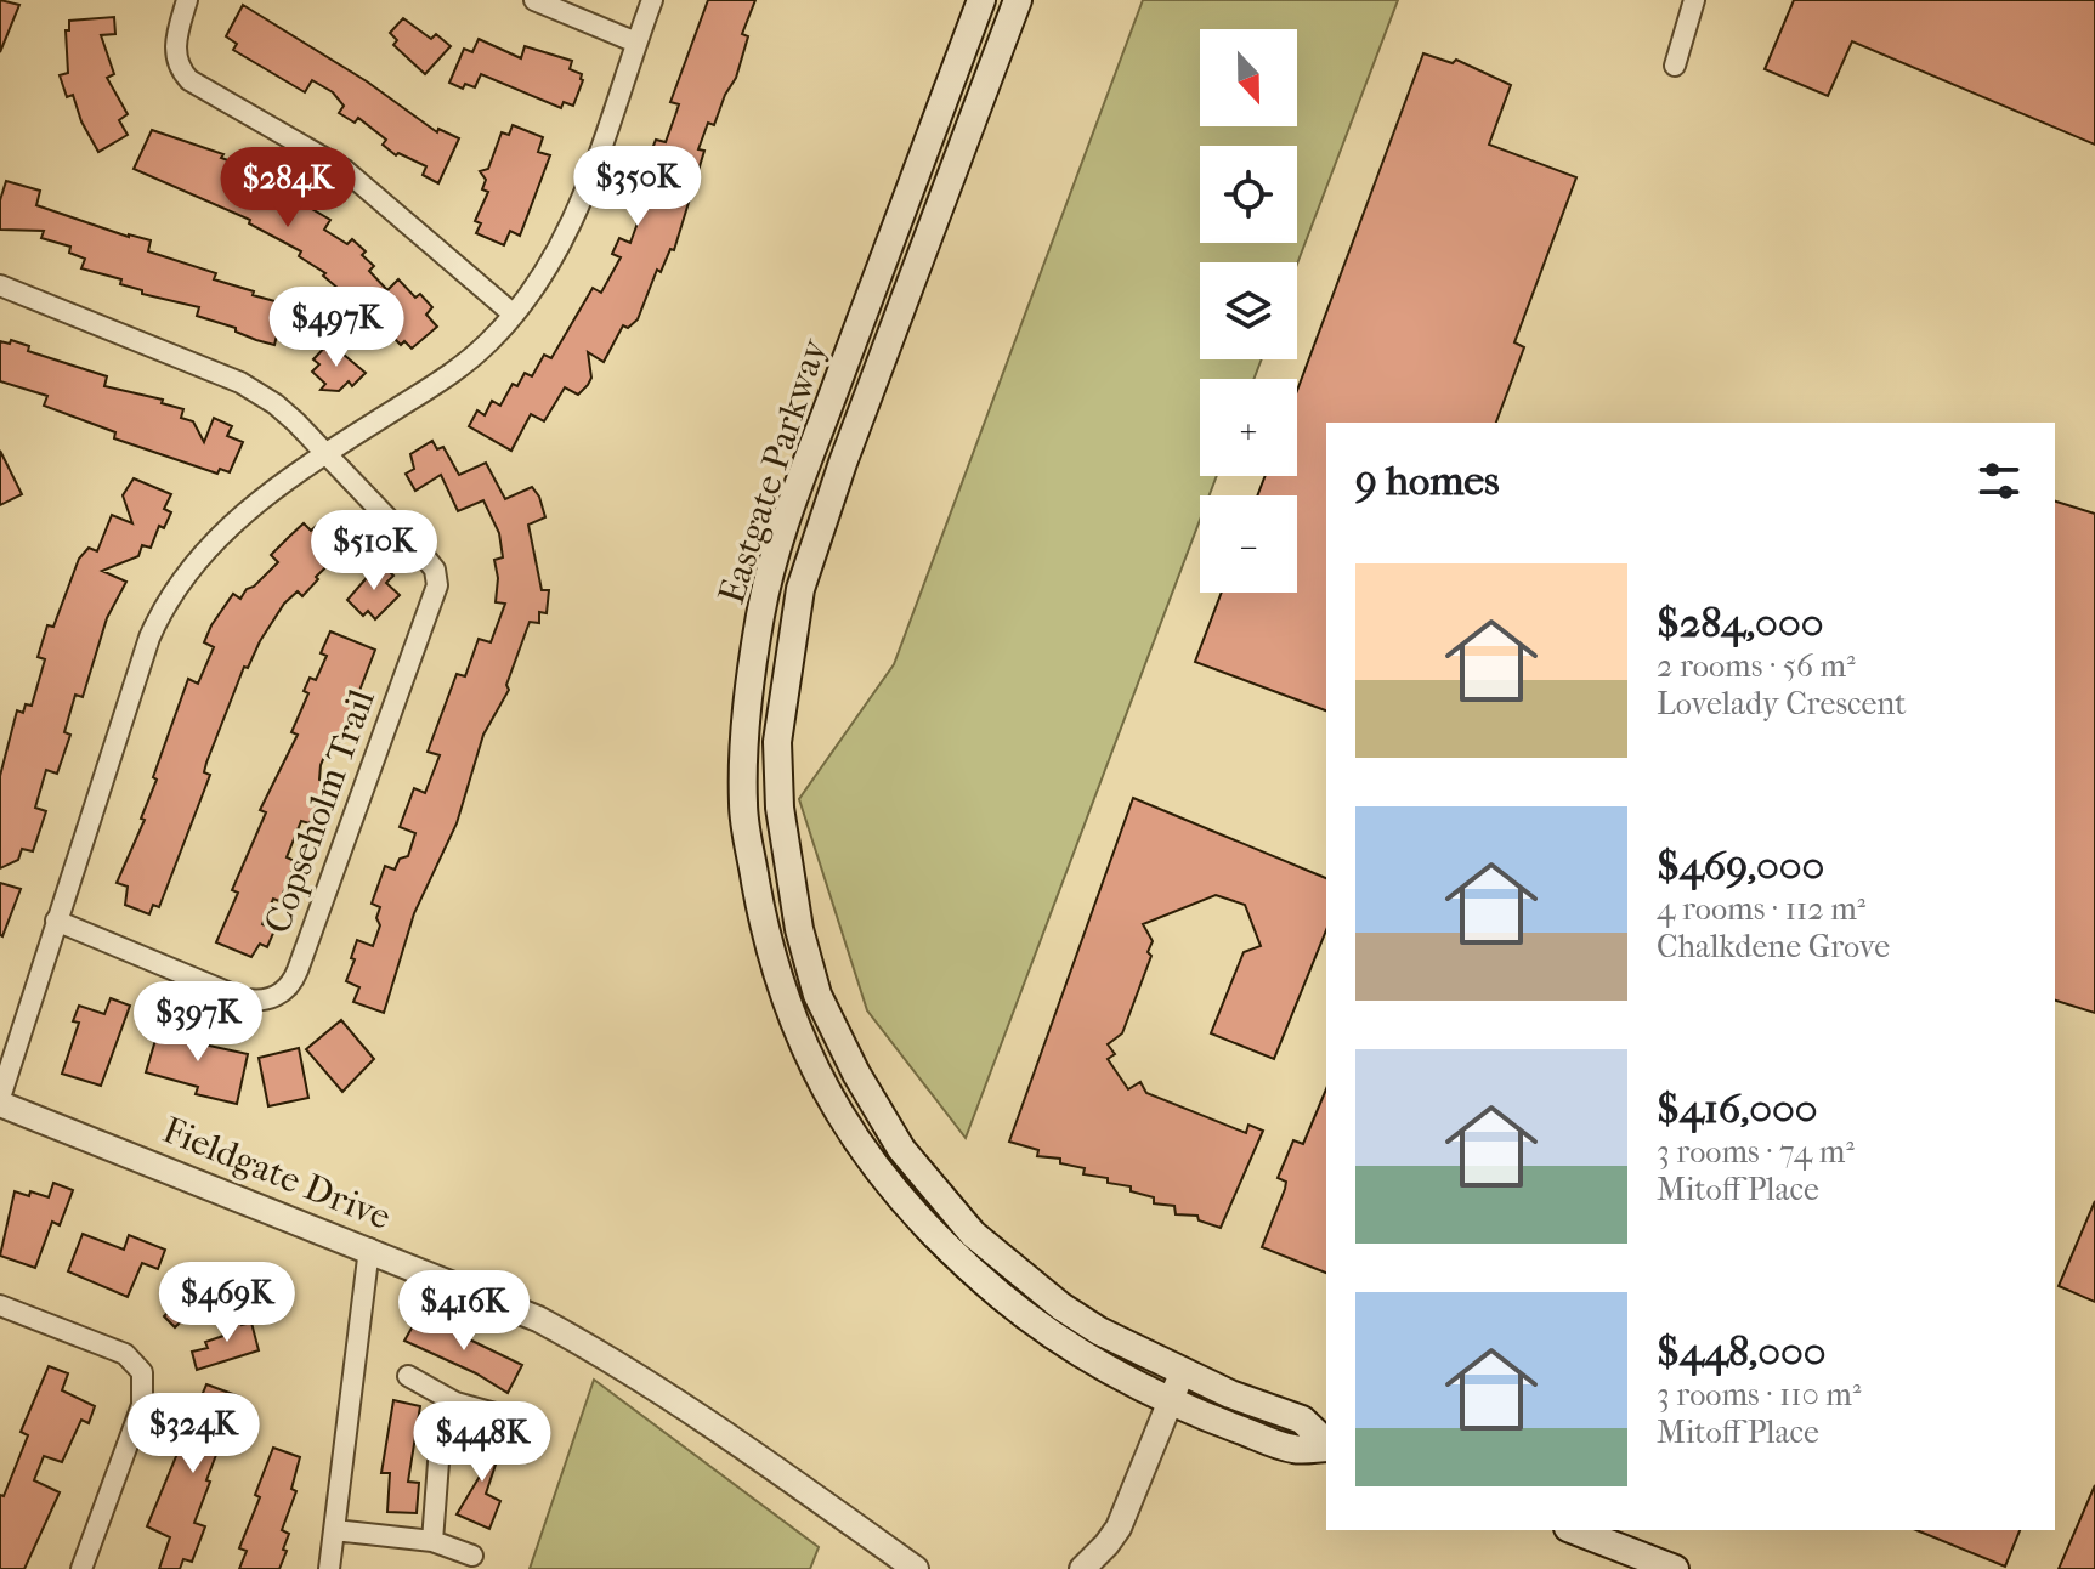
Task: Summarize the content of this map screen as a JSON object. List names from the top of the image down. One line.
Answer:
{"streets":{"main road":["Eastgate Parkway"],"street":["Copseholm Trail","Fieldgate Drive"]},"north":"bottom","page":{"map_buttons":["+","−"],"price":["$350K","$284K","$497K","$510K","$397K","$469K","$416K","$324K","$448K"],"heading":"9 homes","list":[{"name":"$284,000","note":"2 rooms · 56 m² · Lovelady Crescent"},{"name":"$469,000","note":"4 rooms · 112 m² · Chalkdene Grove"},{"name":"$416,000","note":"3 rooms · 74 m² · Mitoff Place"},{"name":"$448,000","note":"3 rooms · 110 m² · Mitoff Place"}]}}
